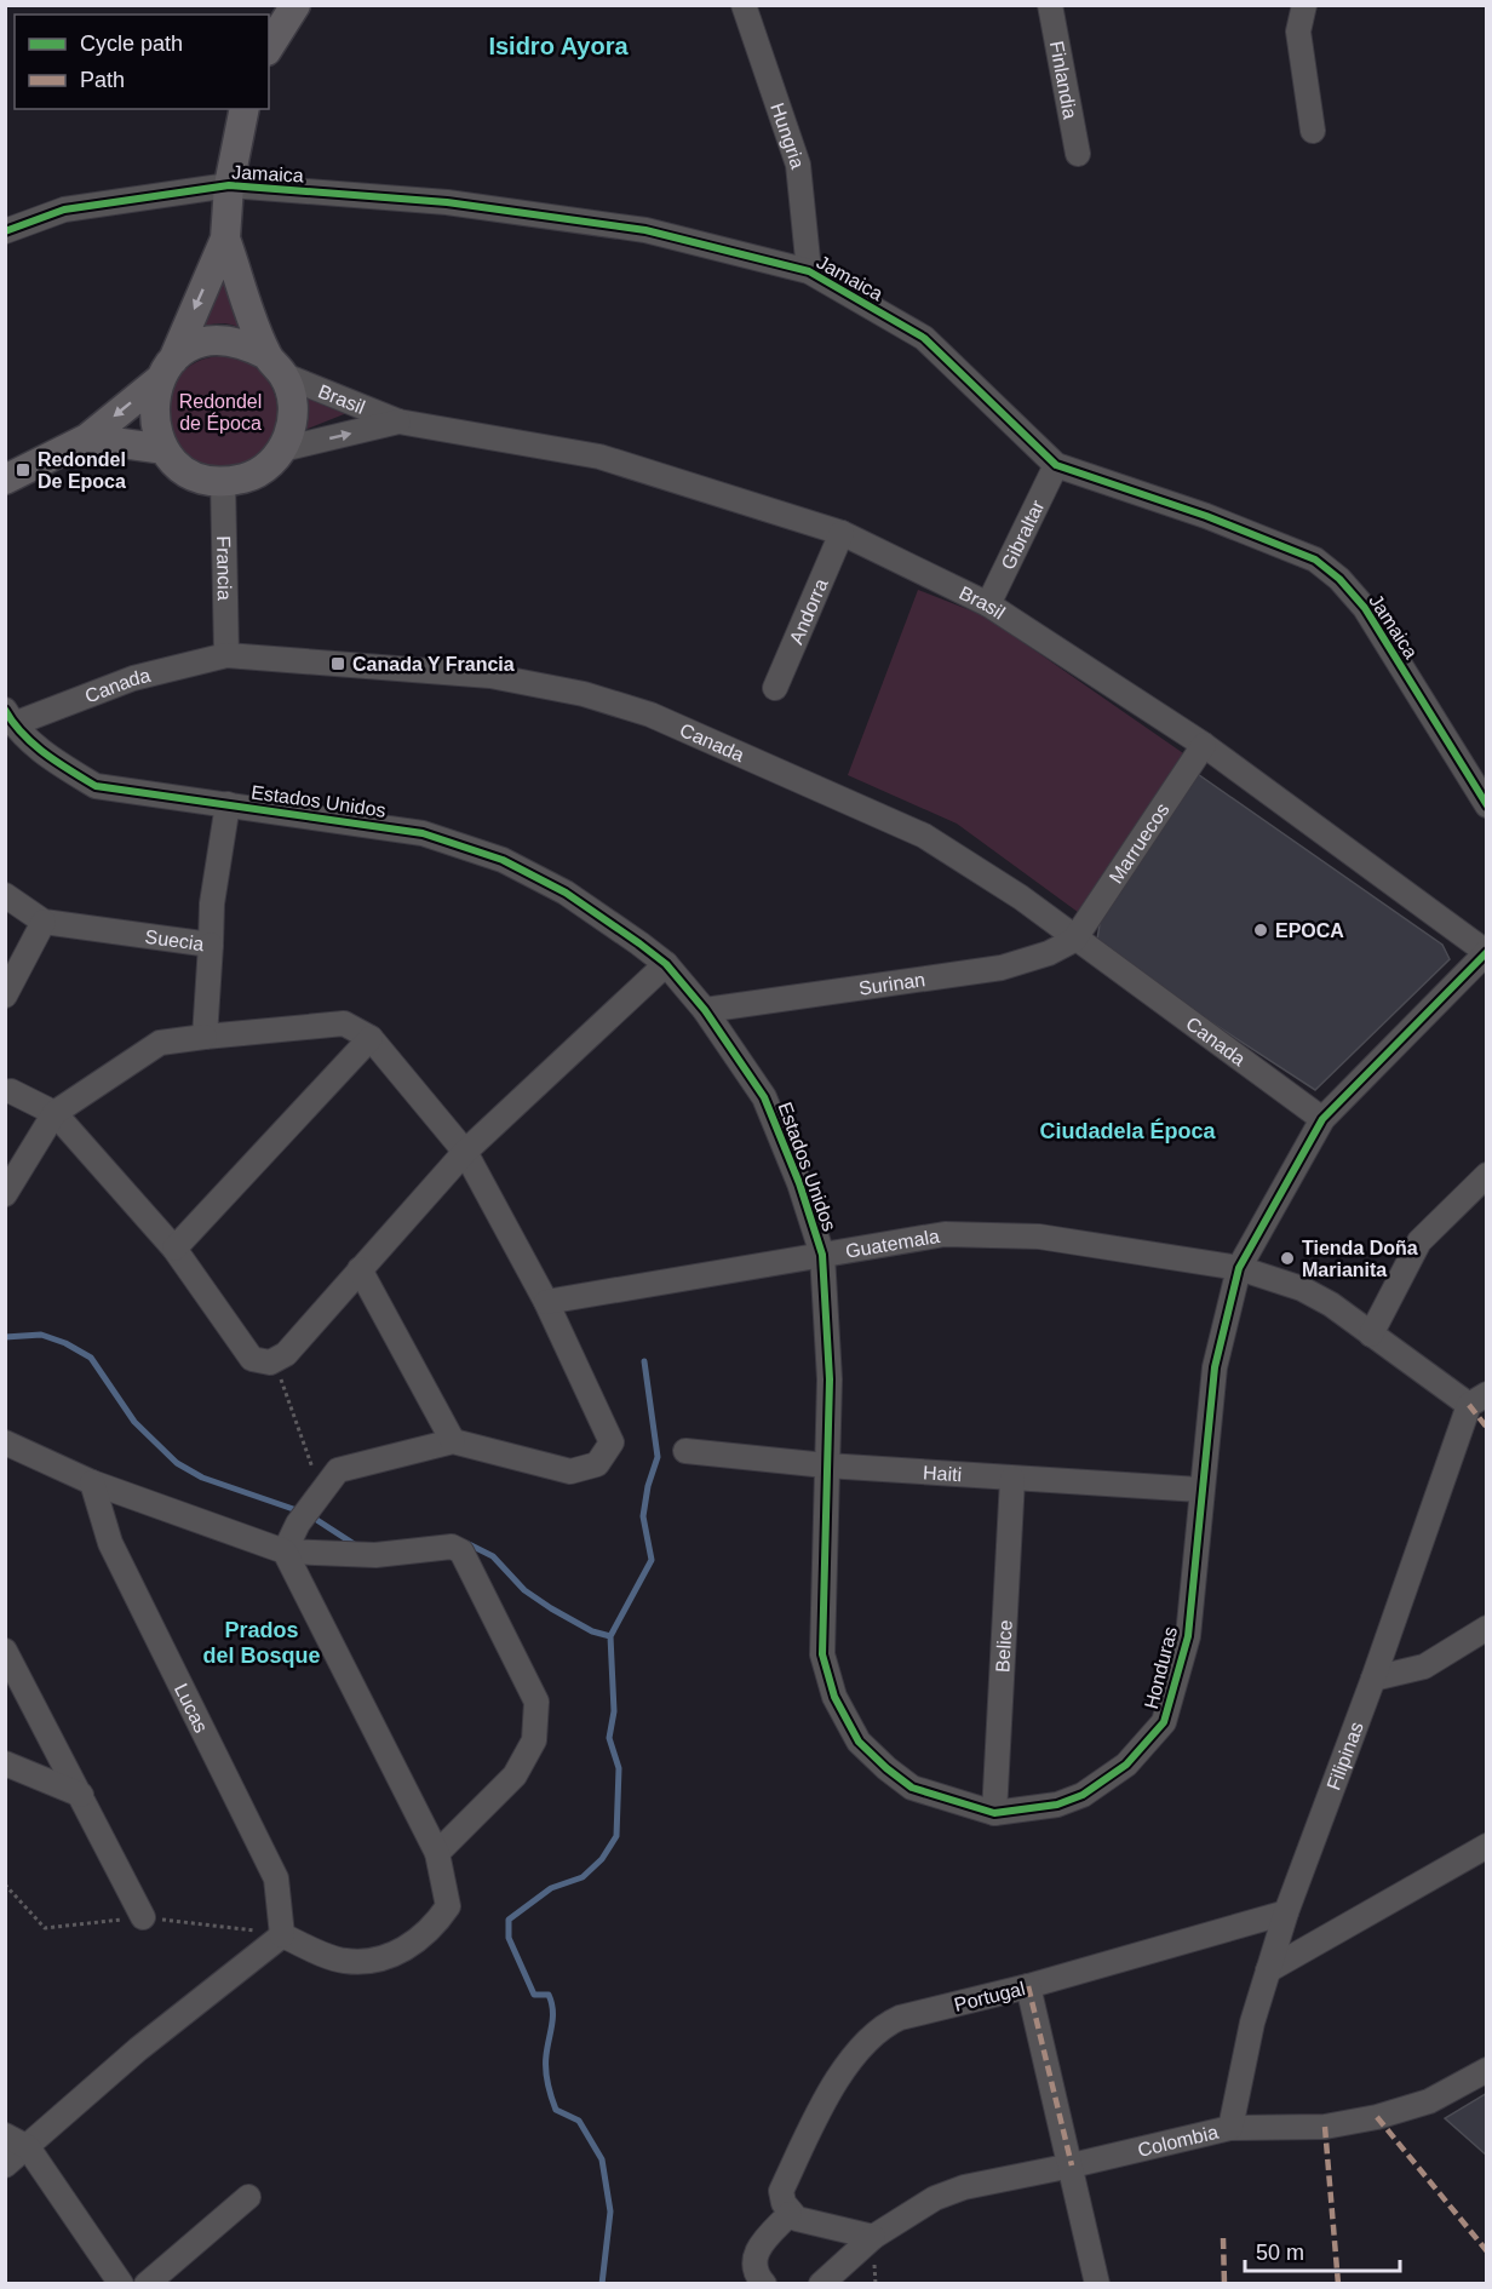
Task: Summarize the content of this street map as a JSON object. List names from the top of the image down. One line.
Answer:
{"streets":{"street":["Finlandia","Hungria","Jamaica","Brasil","Gibraltar","Francia","Andorra","Canada","Estados Unidos","Marruecos","Suecia","Surinan","Guatemala","Haiti","Belice","Honduras","Lucas","Filipinas","Portugal","Colombia"]},"crossings":[["Hungria","Jamaica"],["Jamaica","Gibraltar"],["Brasil","Gibraltar"],["Brasil","Francia"],["Brasil","Andorra"],["Brasil","Marruecos"],["Brasil","Honduras"],["Francia","Canada"],["Canada","Estados Unidos"],["Canada","Marruecos"],["Canada","Surinan"],["Canada","Honduras"],["Estados Unidos","Suecia"],["Estados Unidos","Surinan"],["Estados Unidos","Guatemala"],["Estados Unidos","Haiti"],["Estados Unidos","Honduras"],["Marruecos","Surinan"],["Guatemala","Honduras"],["Guatemala","Filipinas"],["Haiti","Belice"],["Haiti","Honduras"],["Belice","Honduras"],["Filipinas","Portugal"],["Filipinas","Colombia"]],"districts":["Isidro Ayora","Ciudadela Época","Prados del Bosque"],"parks":["Redondel de Época"],"places":{"transit":["Redondel De Epoca","Canada Y Francia"],"other":["EPOCA","Tienda Doña Marianita"]},"legend":["Cycle path","Path"],"scale_bar":"50 m"}
